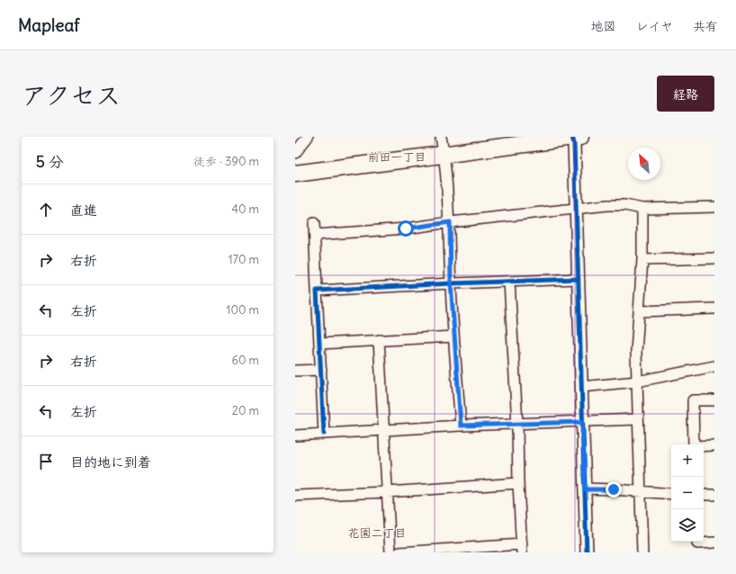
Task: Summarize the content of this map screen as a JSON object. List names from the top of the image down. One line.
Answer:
{"districts":["前田一丁目","花園二丁目"],"north":"top left","page":{"header":"Mapleaf","nav":["地図","レイヤ","共有"],"title":"アクセス","buttons":"経路","heading":["5 分","徒歩 · 390 m"],"list":[["直進","40 m"],["右折","170 m"],["左折","100 m"],["右折","60 m"],["左折","20 m"],"目的地に到着"],"map_buttons":["+","−"]}}
